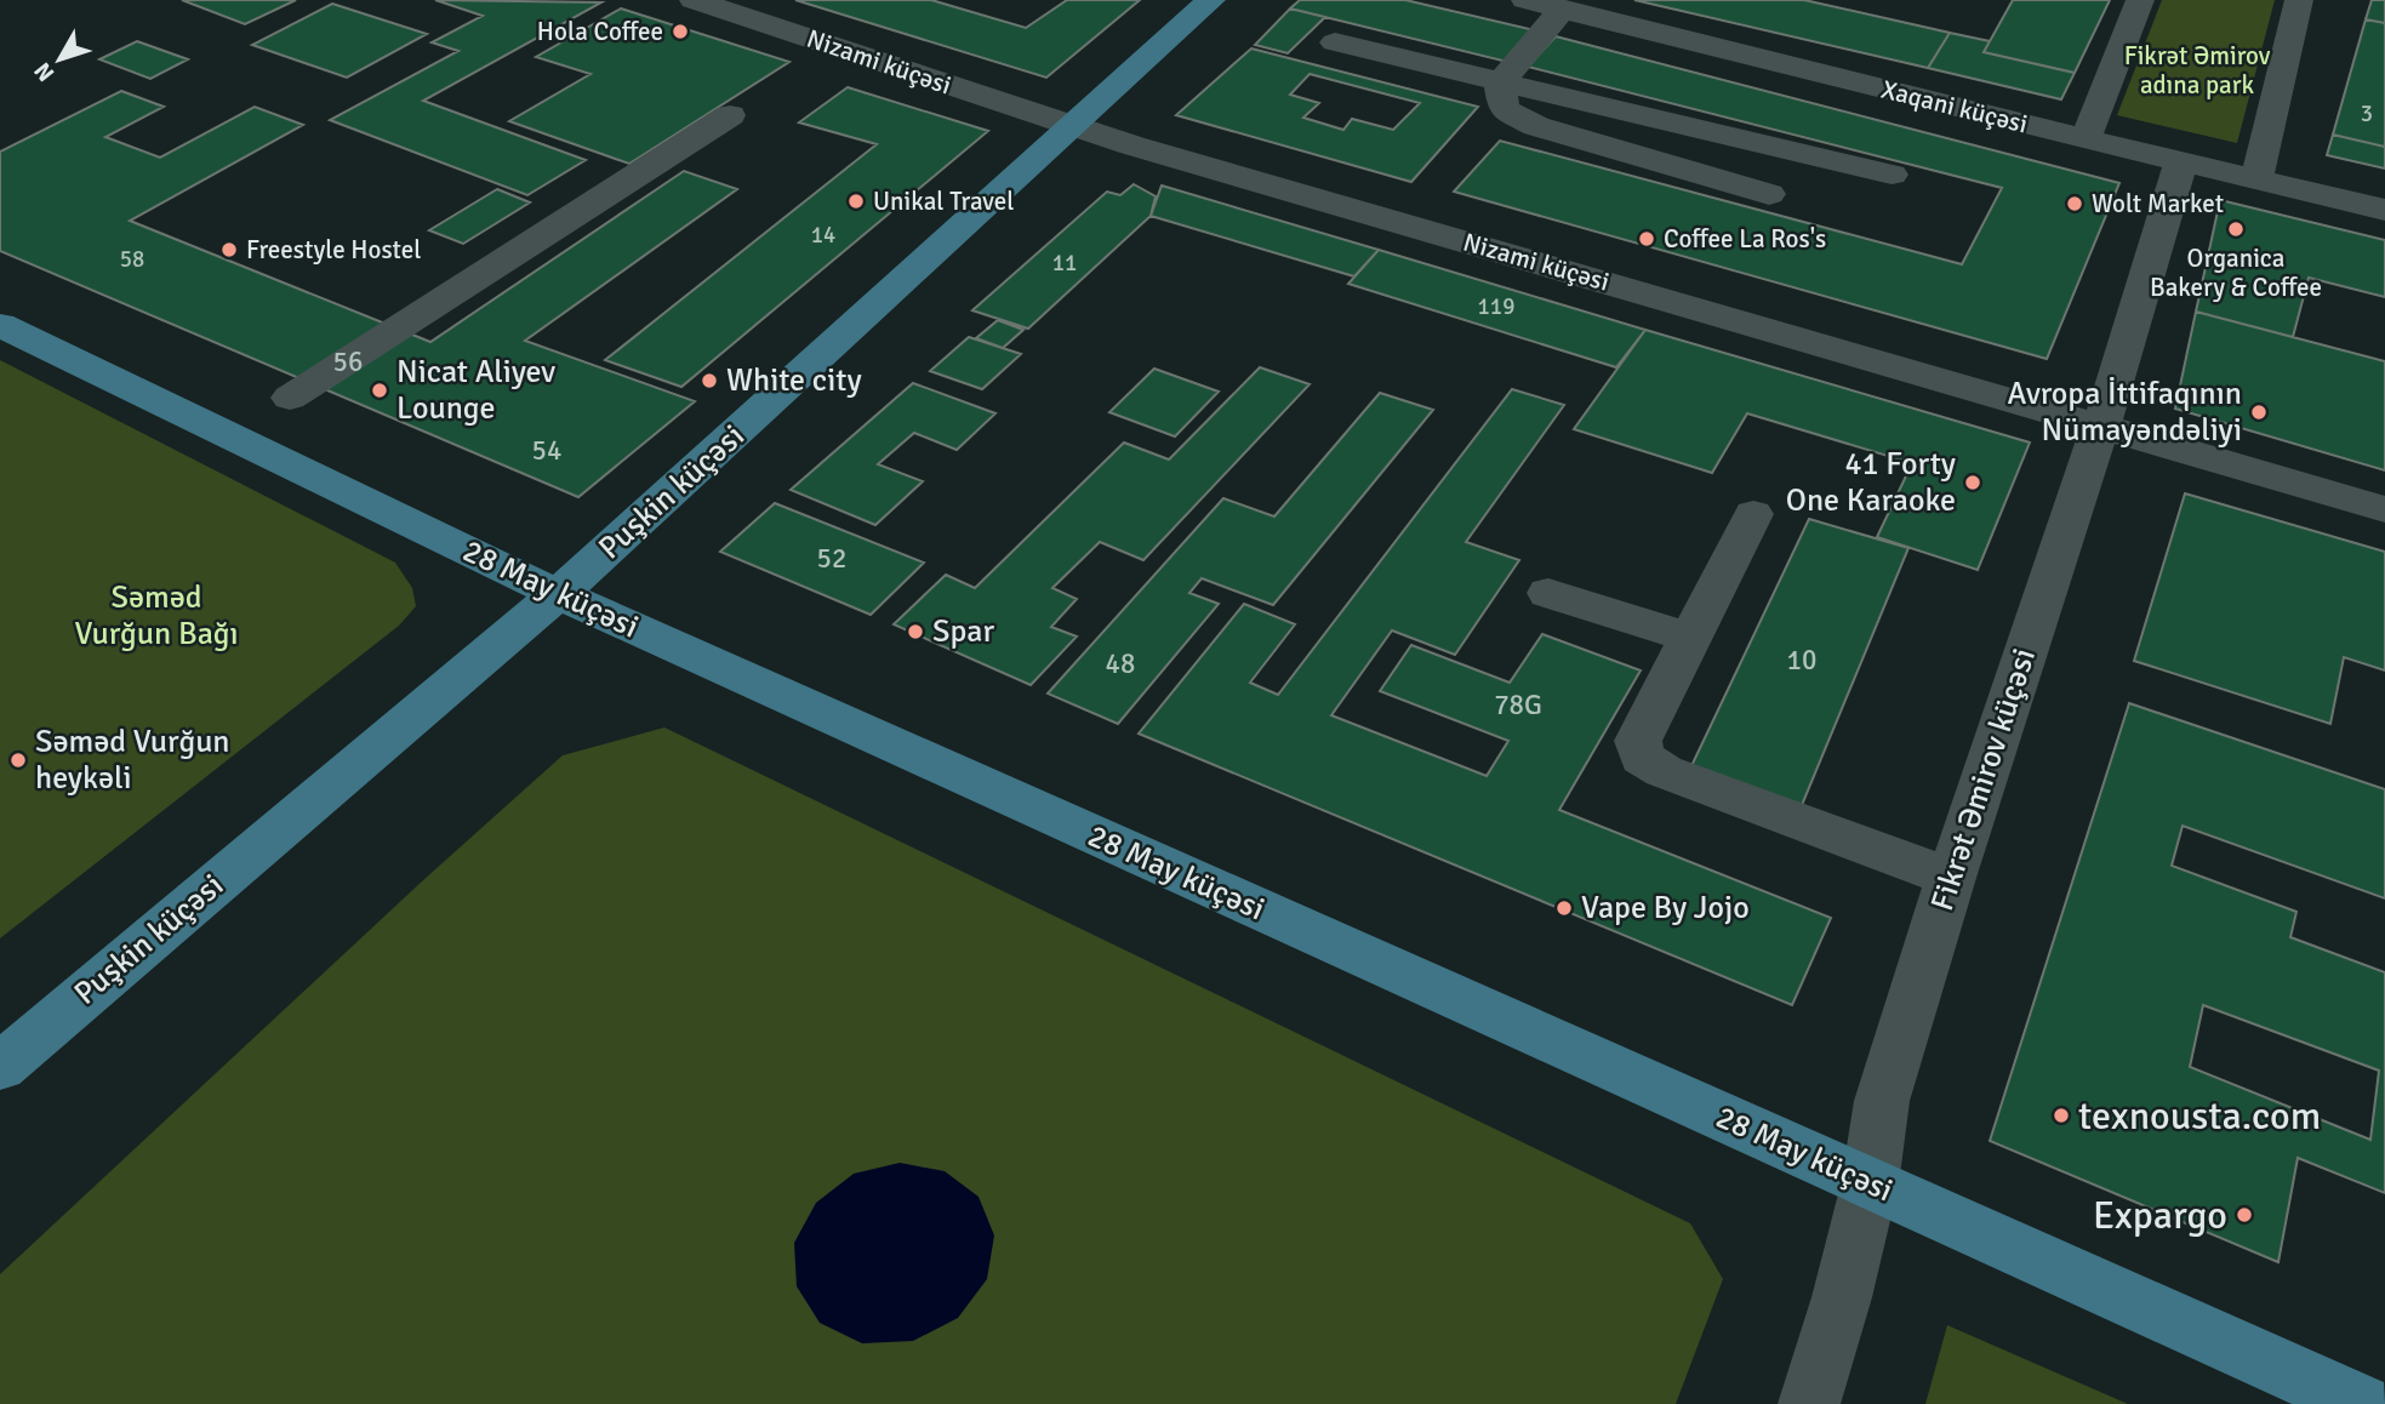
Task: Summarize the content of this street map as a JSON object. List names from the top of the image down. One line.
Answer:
{"streets":{"main road":["Puşkin küçəsi","28 May küçəsi"],"street":["Nizami küçəsi","Xaqani küçəsi","Fikrət Əmirov küçəsi"]},"crossings":[["Nizami küçəsi","Puşkin küçəsi"],["Nizami küçəsi","Fikrət Əmirov küçəsi"],["Xaqani küçəsi","Fikrət Əmirov küçəsi"],["Puşkin küçəsi","28 May küçəsi"],["28 May küçəsi","Fikrət Əmirov küçəsi"]],"parks":["Fikrət Əmirov adına park","Səməd Vurğun Bağı"],"places":["Hola Coffee","Unikal Travel","Wolt Market","Organica Bakery & Coffee","Coffee La Ros's","Freestyle Hostel","White city","Nicat Aliyev Lounge","Avropa İttifaqının Nümayəndəliyi","41 Forty One Karaoke","Spar","Səməd Vurğun heykəli","Vape By Jojo","texnousta.com","Expargo"],"house_numbers":["3","14","58","11","119","56","54","52","10","48","78G"],"north":"bottom left"}
